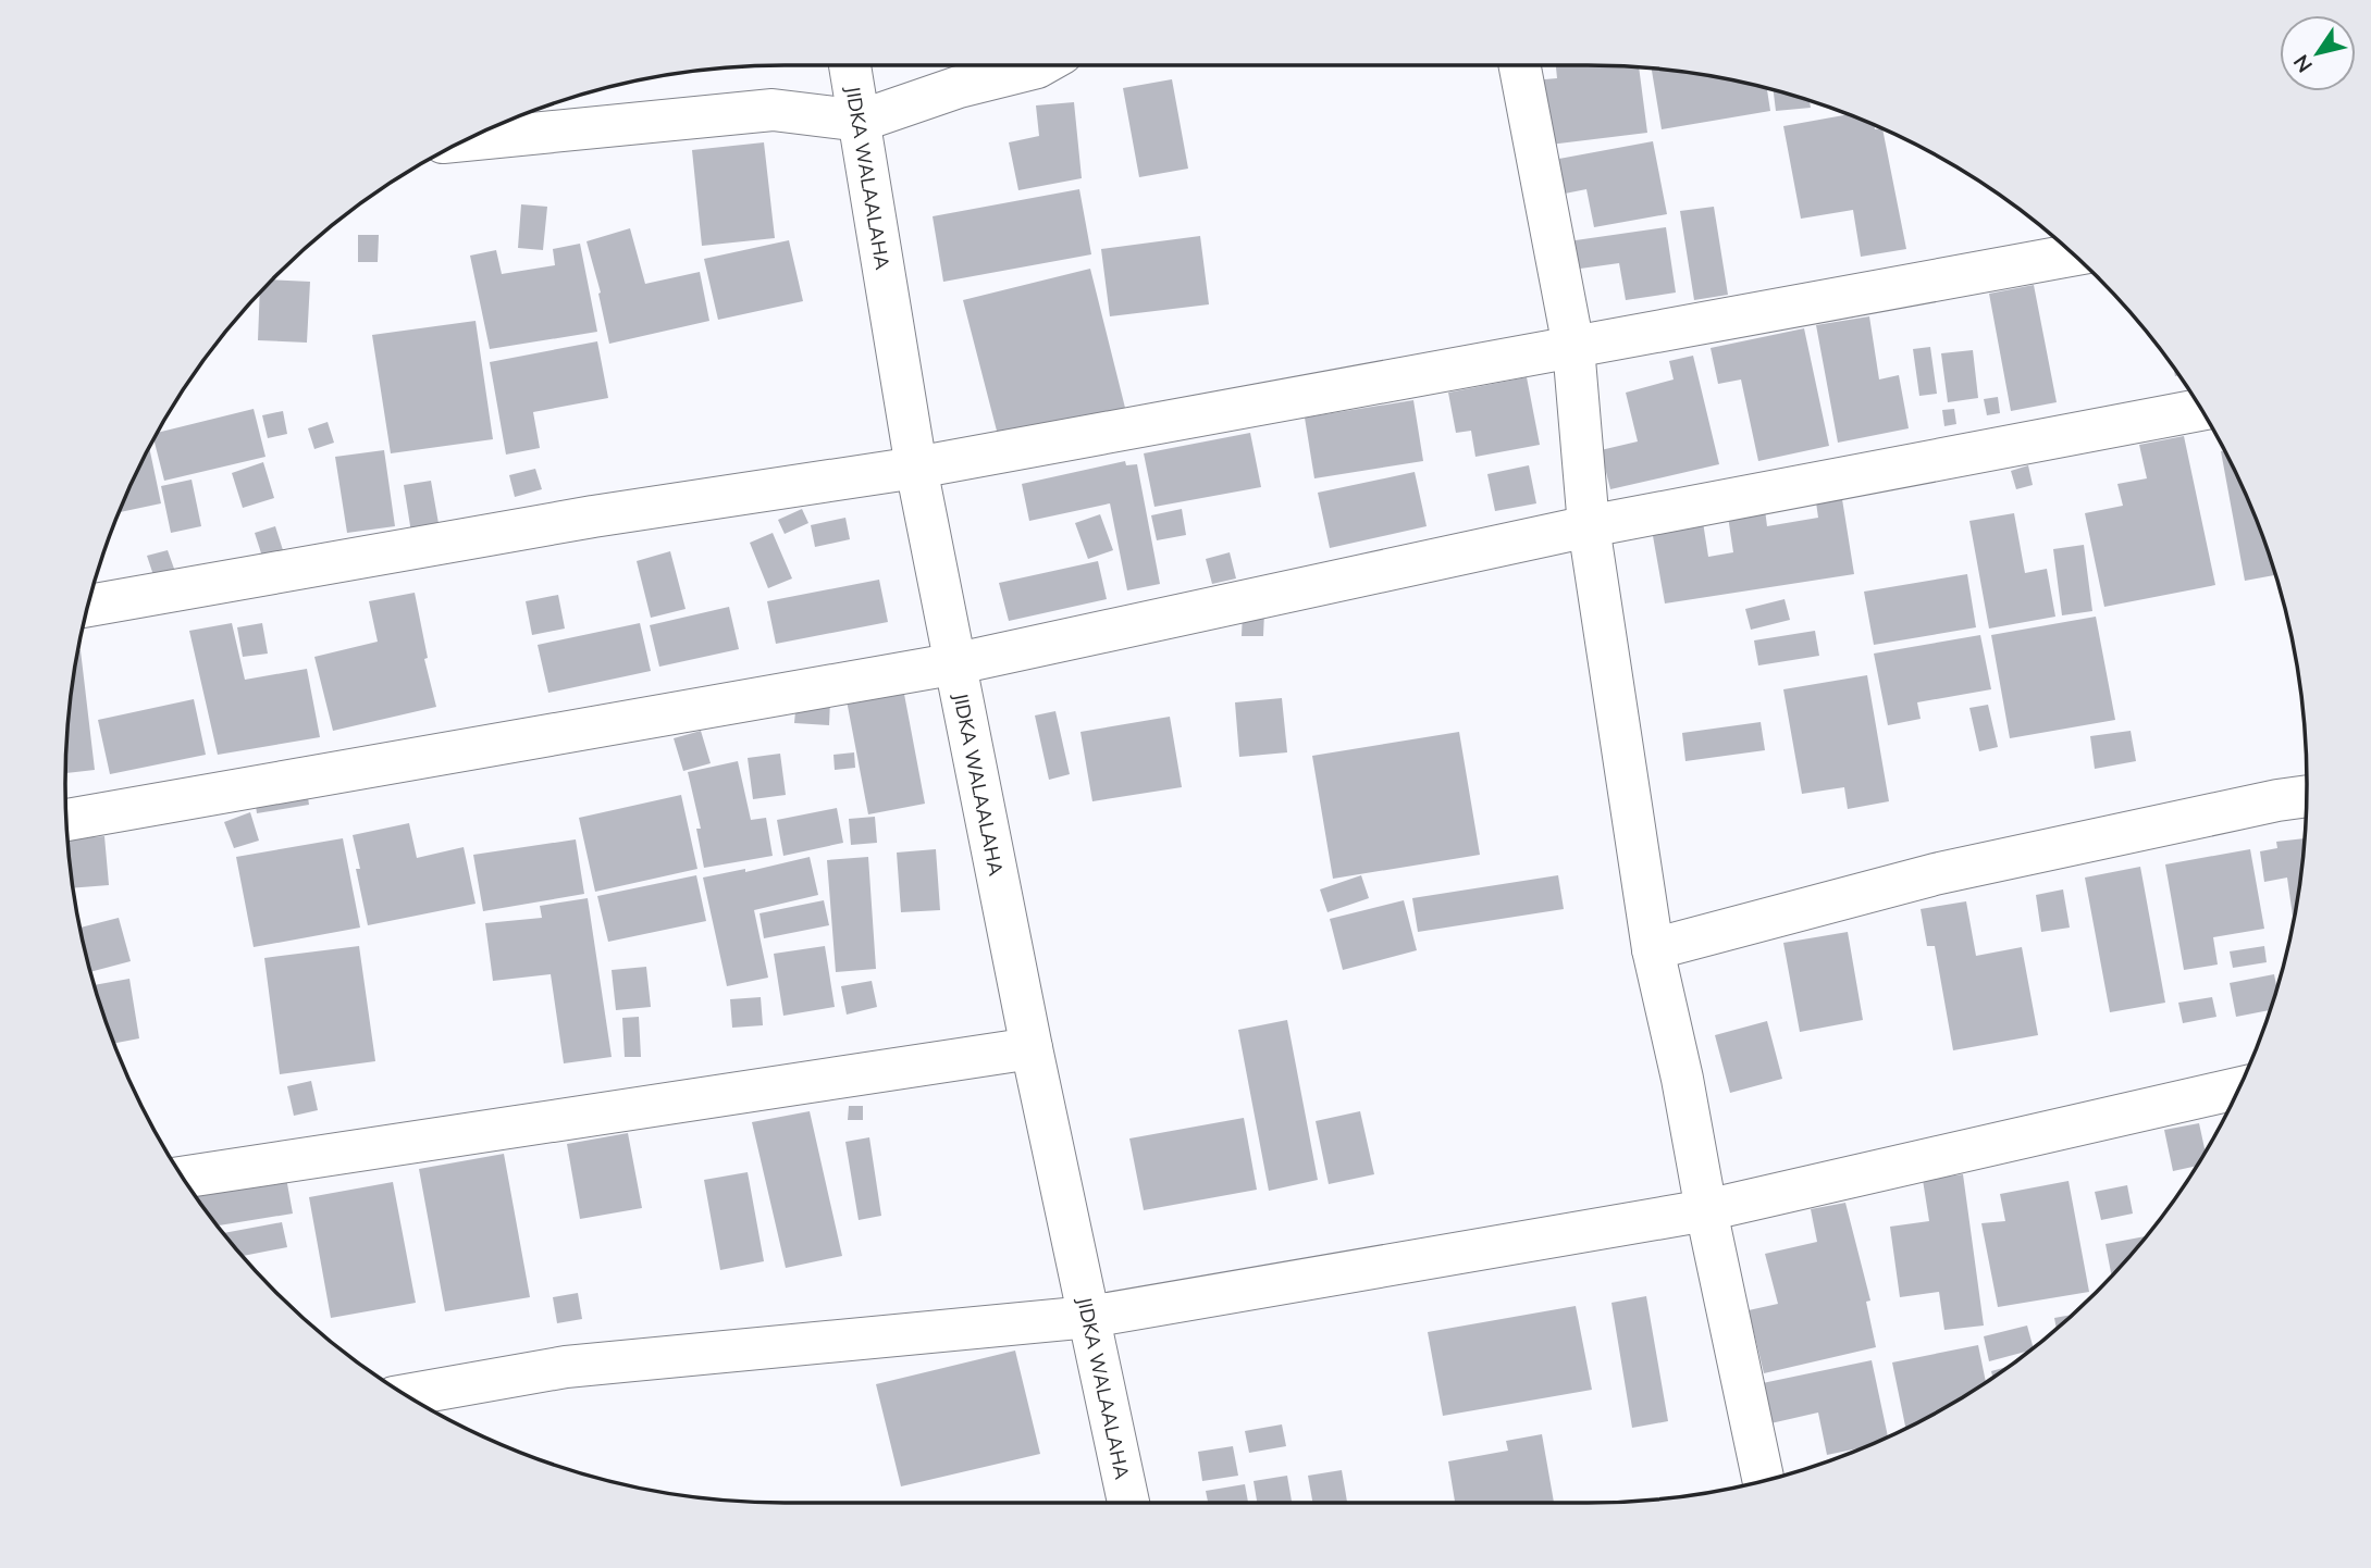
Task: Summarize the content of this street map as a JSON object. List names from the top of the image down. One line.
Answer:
{"streets":{"street":["JIDKA WALAALAHA"]},"north":"bottom left"}
